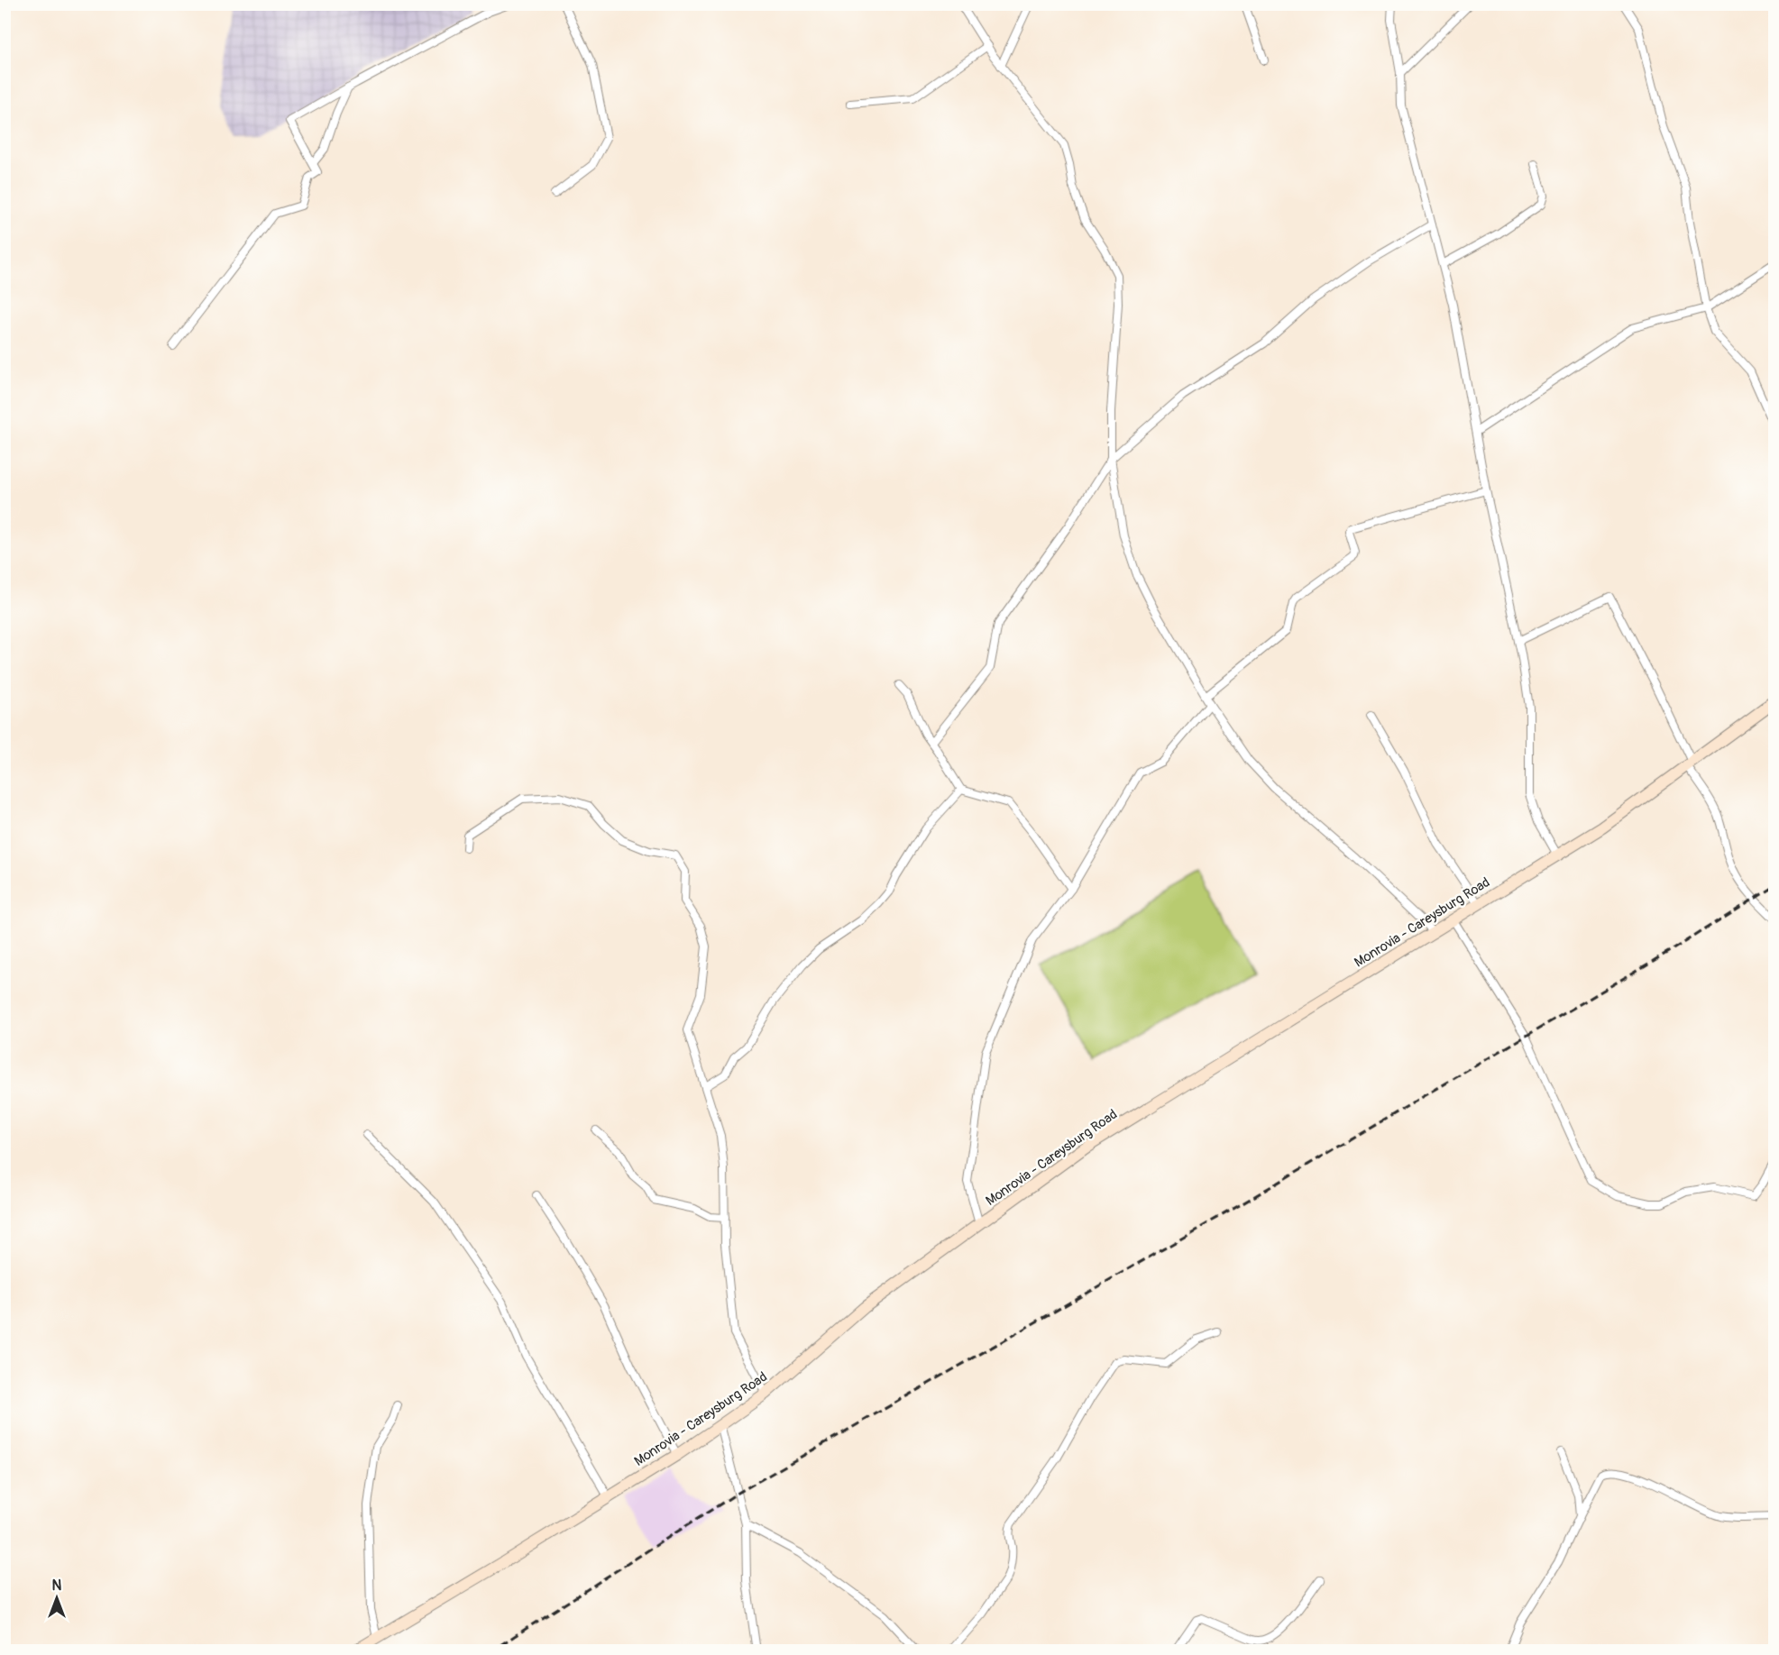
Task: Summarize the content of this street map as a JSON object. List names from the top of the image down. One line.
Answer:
{"streets":{"main road":["Monrovia - Careysburg Road"]},"north":"top"}
